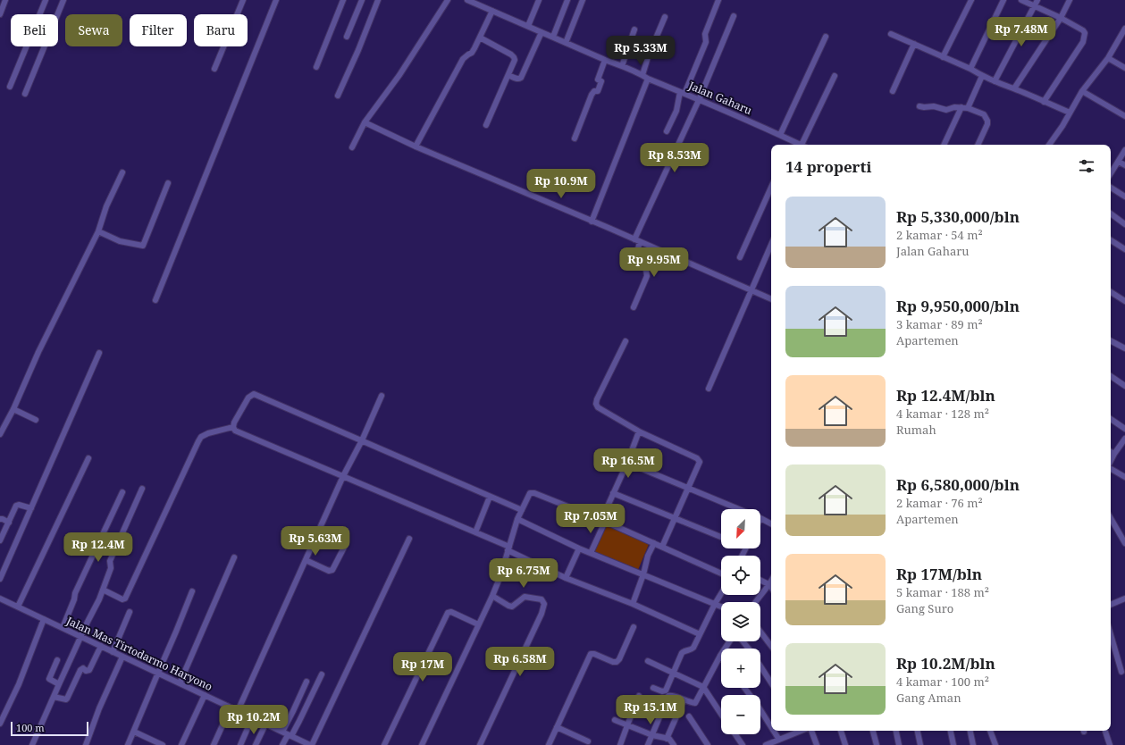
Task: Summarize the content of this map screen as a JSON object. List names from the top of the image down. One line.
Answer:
{"streets":{"street":["Jalan Gaharu","Jalan Mas Tirtodarmo Haryono"]},"scale_bar":"100 m","north":"bottom left","page":{"chip":["Beli","Sewa","Filter","Baru"],"price":["Rp 7.48M","Rp 5.33M","Rp 8.53M","Rp 10.9M","Rp 9.95M","Rp 16.5M","Rp 7.05M","Rp 5.63M","Rp 12.4M","Rp 6.75M","Rp 6.58M","Rp 17M","Rp 15.1M","Rp 10.2M"],"heading":"14 properti","list":[{"name":"Rp 5,330,000/bln","note":"2 kamar · 54 m² · Jalan Gaharu"},{"name":"Rp 9,950,000/bln","note":"3 kamar · 89 m² · Apartemen"},{"name":"Rp 12.4M/bln","note":"4 kamar · 128 m² · Rumah"},{"name":"Rp 6,580,000/bln","note":"2 kamar · 76 m² · Apartemen"},{"name":"Rp 17M/bln","note":"5 kamar · 188 m² · Gang Suro"},{"name":"Rp 10.2M/bln","note":"4 kamar · 100 m² · Gang Aman"}],"map_buttons":["+","−"],"scale":"100 m"}}
